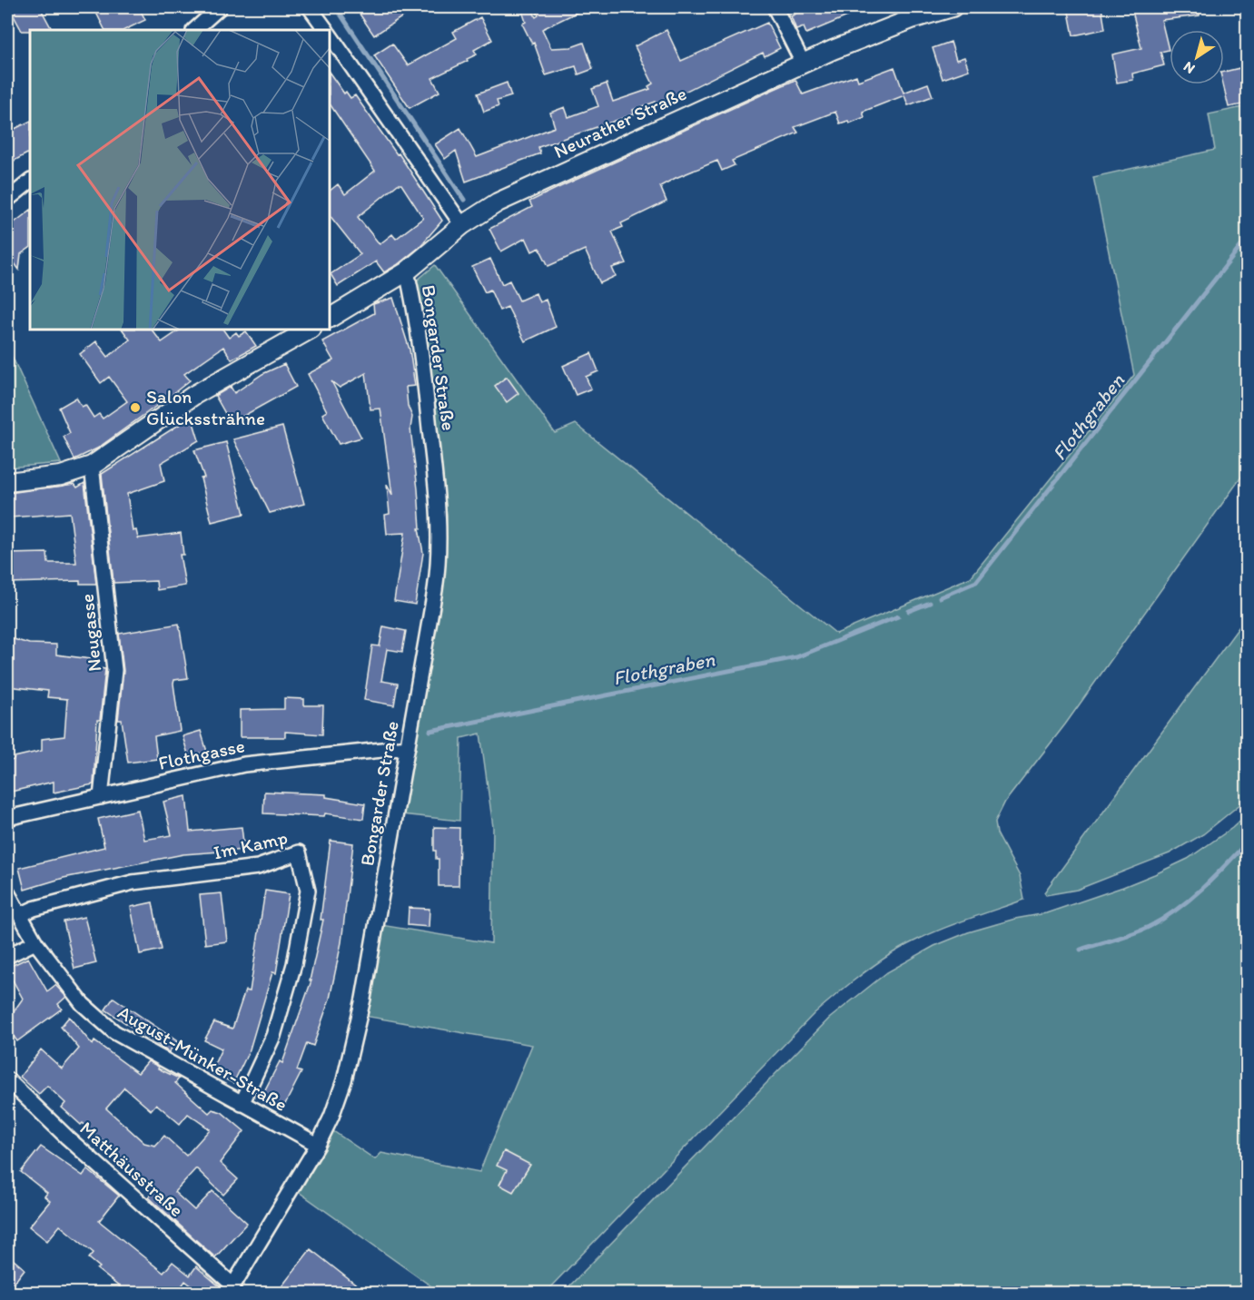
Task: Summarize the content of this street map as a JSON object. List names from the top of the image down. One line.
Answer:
{"streets":{"street":["Neurather Straße","Bongarder Straße","Neugasse","Flothgasse","Im Kamp","August-Münker-Straße","Matthäusstraße"]},"crossings":[["Neurather Straße","Bongarder Straße"],["Bongarder Straße","Flothgasse"],["Bongarder Straße","August-Münker-Straße"],["Bongarder Straße","Matthäusstraße"],["Neugasse","Flothgasse"],["Im Kamp","August-Münker-Straße"]],"water":["Flothgraben"],"places":["Salon Glückssträhne"],"north":"bottom left"}
